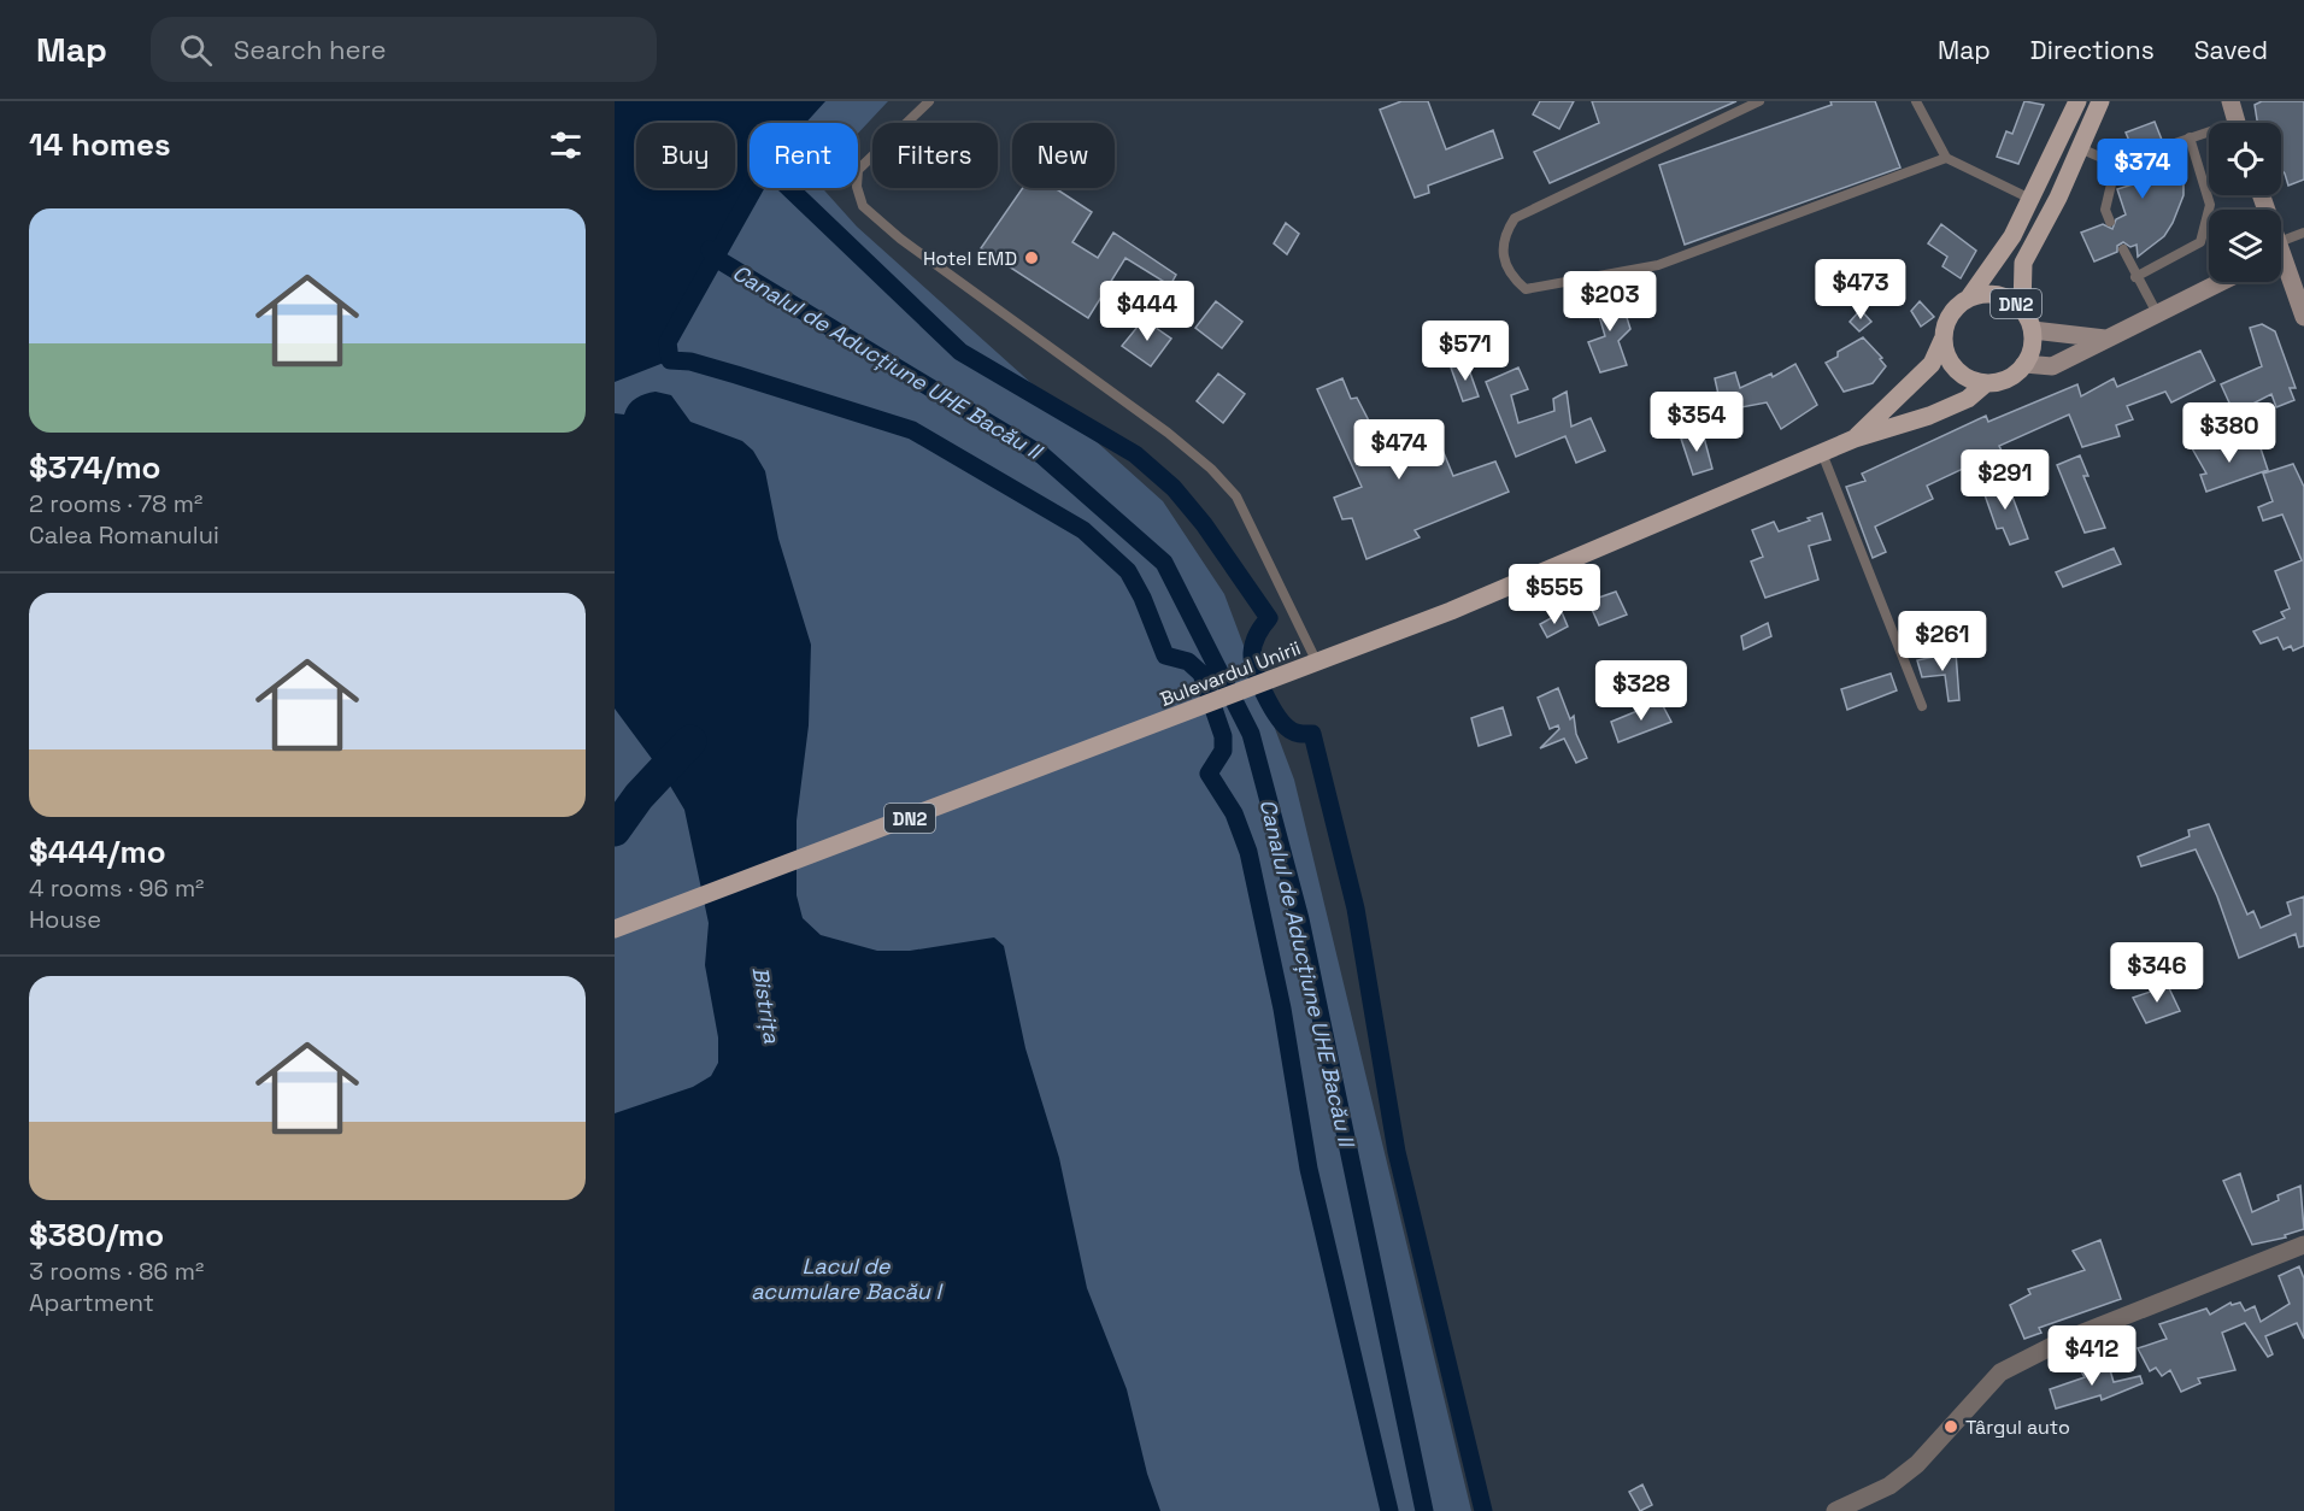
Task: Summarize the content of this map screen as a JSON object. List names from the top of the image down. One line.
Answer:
{"streets":{"main road":["DN2","Bulevardul Unirii"]},"crossings":[["DN2","Bulevardul Unirii"]],"water":["Canalul de Aducțiune UHE Bacău II","Bistrița","Lacul de acumulare Bacău I"],"places":["Hotel EMD","Târgul auto"],"page":{"header":"Map","search":"Search here","nav":["Map","Directions","Saved"],"heading":"14 homes","chip":["Buy","Rent","Filters","New"],"price":["$374","$473","$203","$444","$571","$354","$380","$474","$291","$555","$261","$328","$346","$412"],"list":[{"name":"$374/mo","note":"2 rooms · 78 m² · Calea Romanului"},{"name":"$444/mo","note":"4 rooms · 96 m² · House"},{"name":"$380/mo","note":"3 rooms · 86 m² · Apartment"}]}}
